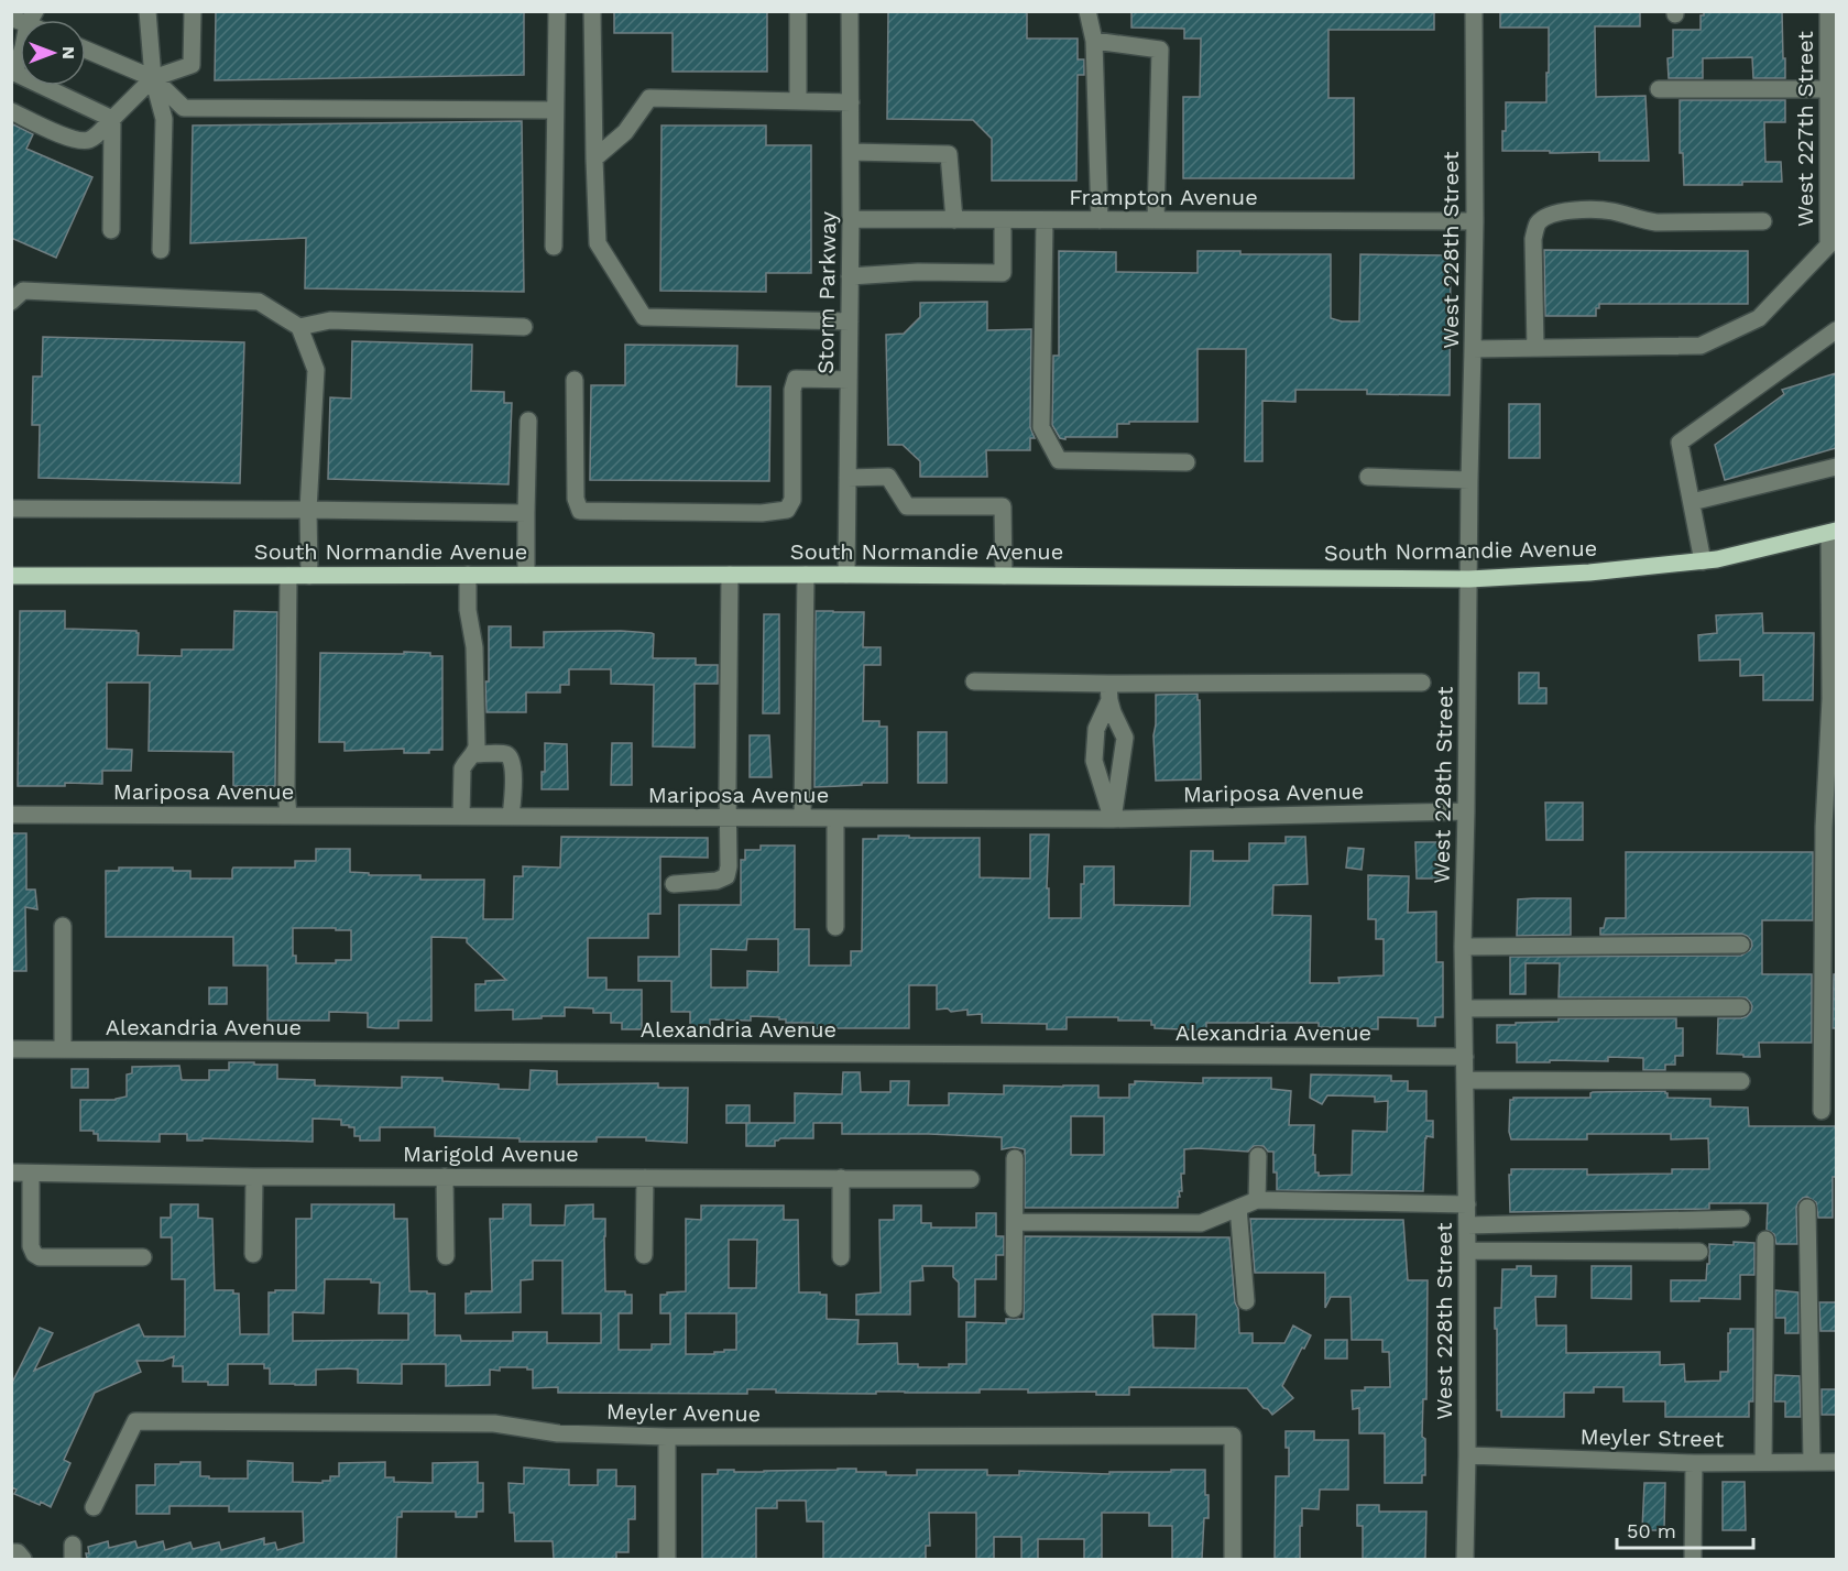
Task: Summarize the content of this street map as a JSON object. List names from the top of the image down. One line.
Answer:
{"streets":{"main road":["South Normandie Avenue"],"street":["West 227th Street","Frampton Avenue","West 228th Street","Storm Parkway","Mariposa Avenue","Alexandria Avenue","Marigold Avenue","Meyler Avenue","Meyler Street"]},"crossings":[["Frampton Avenue","West 228th Street"],["Frampton Avenue","Storm Parkway"],["West 228th Street","South Normandie Avenue"],["West 228th Street","Mariposa Avenue"],["West 228th Street","Alexandria Avenue"],["West 228th Street","Meyler Street"],["Storm Parkway","South Normandie Avenue"]],"scale_bar":"50 m","north":"right"}
